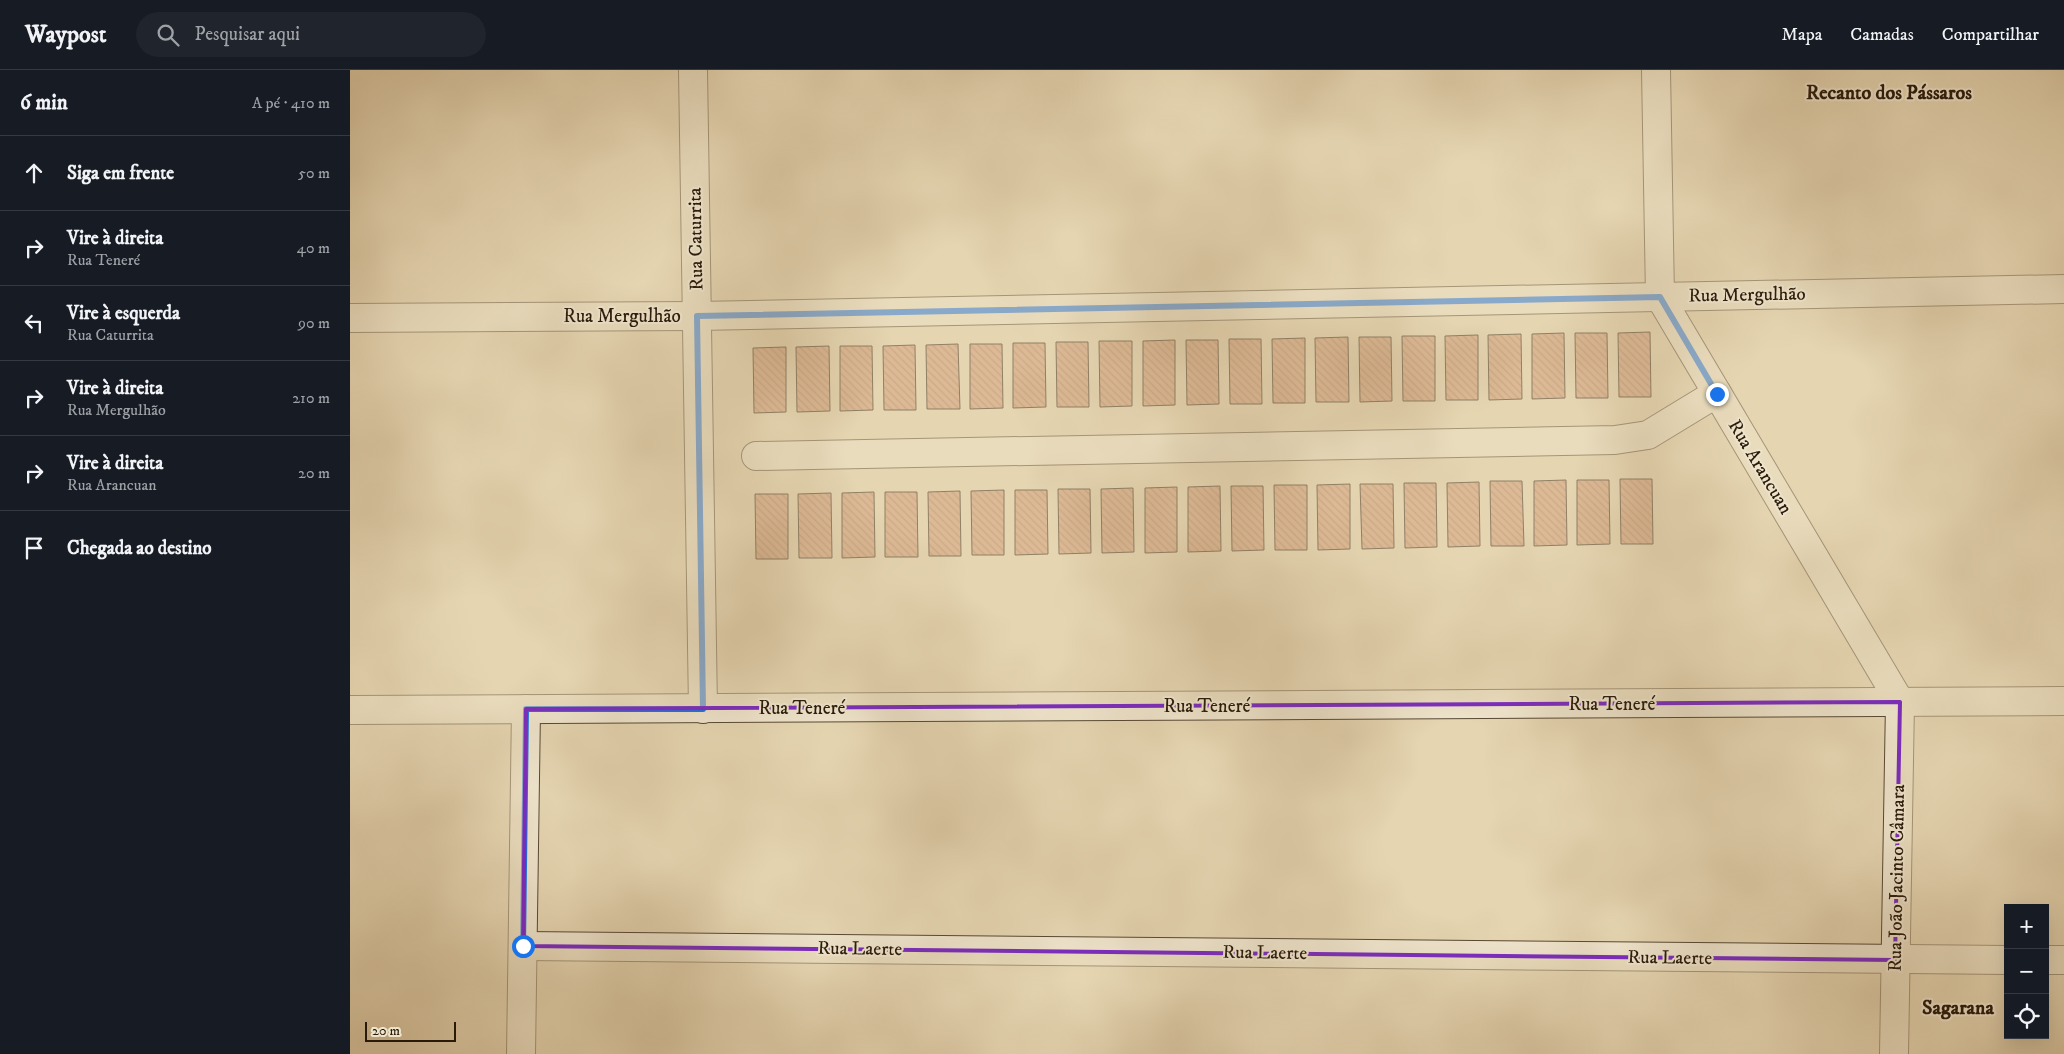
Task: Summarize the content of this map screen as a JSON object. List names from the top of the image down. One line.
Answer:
{"streets":{"street":["Rua Caturrita","Rua Mergulhão","Rua Arancuan","Rua Teneré","Rua João Jacinto Câmara","Rua Laerte"]},"crossings":[["Rua Caturrita","Rua Mergulhão"],["Rua Caturrita","Rua Teneré"],["Rua Mergulhão","Rua Arancuan"],["Rua Arancuan","Rua Teneré"],["Rua Arancuan","Rua João Jacinto Câmara"],["Rua Teneré","Rua João Jacinto Câmara"],["Rua João Jacinto Câmara","Rua Laerte"]],"districts":["Recanto dos Pássaros","Sagarana"],"scale_bar":"20 m","page":{"header":"Waypost","search":"Pesquisar aqui","nav":["Mapa","Camadas","Compartilhar"],"heading":["6 min","A pé · 410 m"],"list":[["Siga em frente","50 m"],["Vire à direita","Rua Teneré","40 m"],["Vire à esquerda","Rua Caturrita","90 m"],["Vire à direita","Rua Mergulhão","210 m"],["Vire à direita","Rua Arancuan","20 m"],"Chegada ao destino"],"map_buttons":["+","−"],"scale":"20 m"}}
